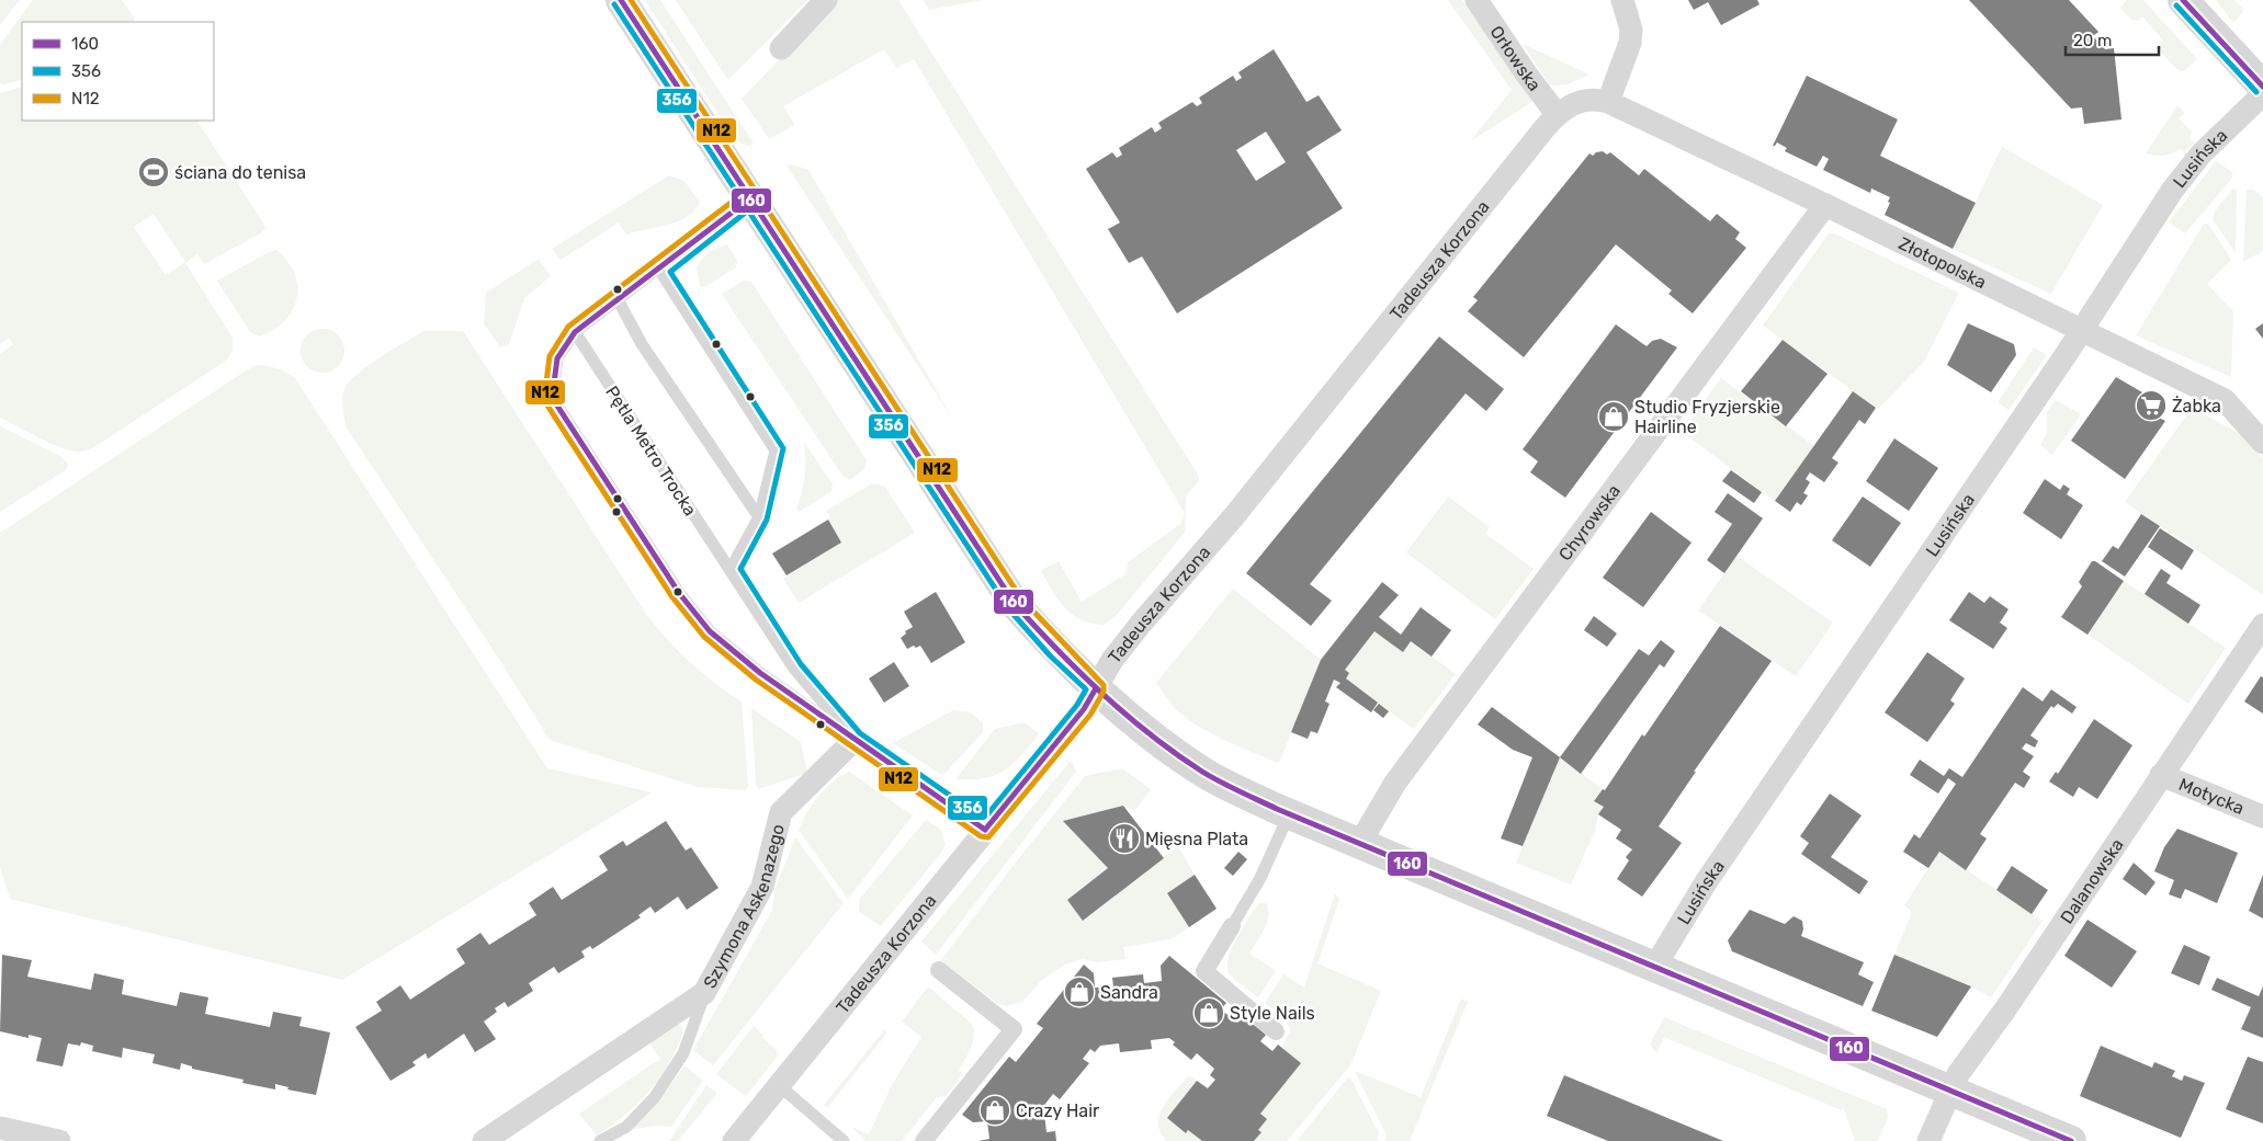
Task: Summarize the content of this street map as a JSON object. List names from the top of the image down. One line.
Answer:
{"streets":{"street":["Orłowska","Lusińska","Tadeusza Korzona","Złotopolska","Chyrowska","Motycka","Dalanowska","Szymona Askenazego"],"lane":["Pętla Metro Trocka"]},"crossings":[["Orłowska","Tadeusza Korzona"],["Lusińska","Złotopolska"],["Tadeusza Korzona","Złotopolska"],["Złotopolska","Chyrowska"],["Pętla Metro Trocka","Szymona Askenazego"],["Motycka","Dalanowska"]],"places":{"sports":["ściana do tenisa"],"supermarket":["Żabka"],"shop":["Studio Fryzjerskie Hairline","Sandra","Style Nails","Crazy Hair"],"restaurant":["Mięsna Plata"]},"lines":["transit line 160","transit line N12","transit line 356"],"legend":["160","356","N12"],"scale_bar":"20 m"}
